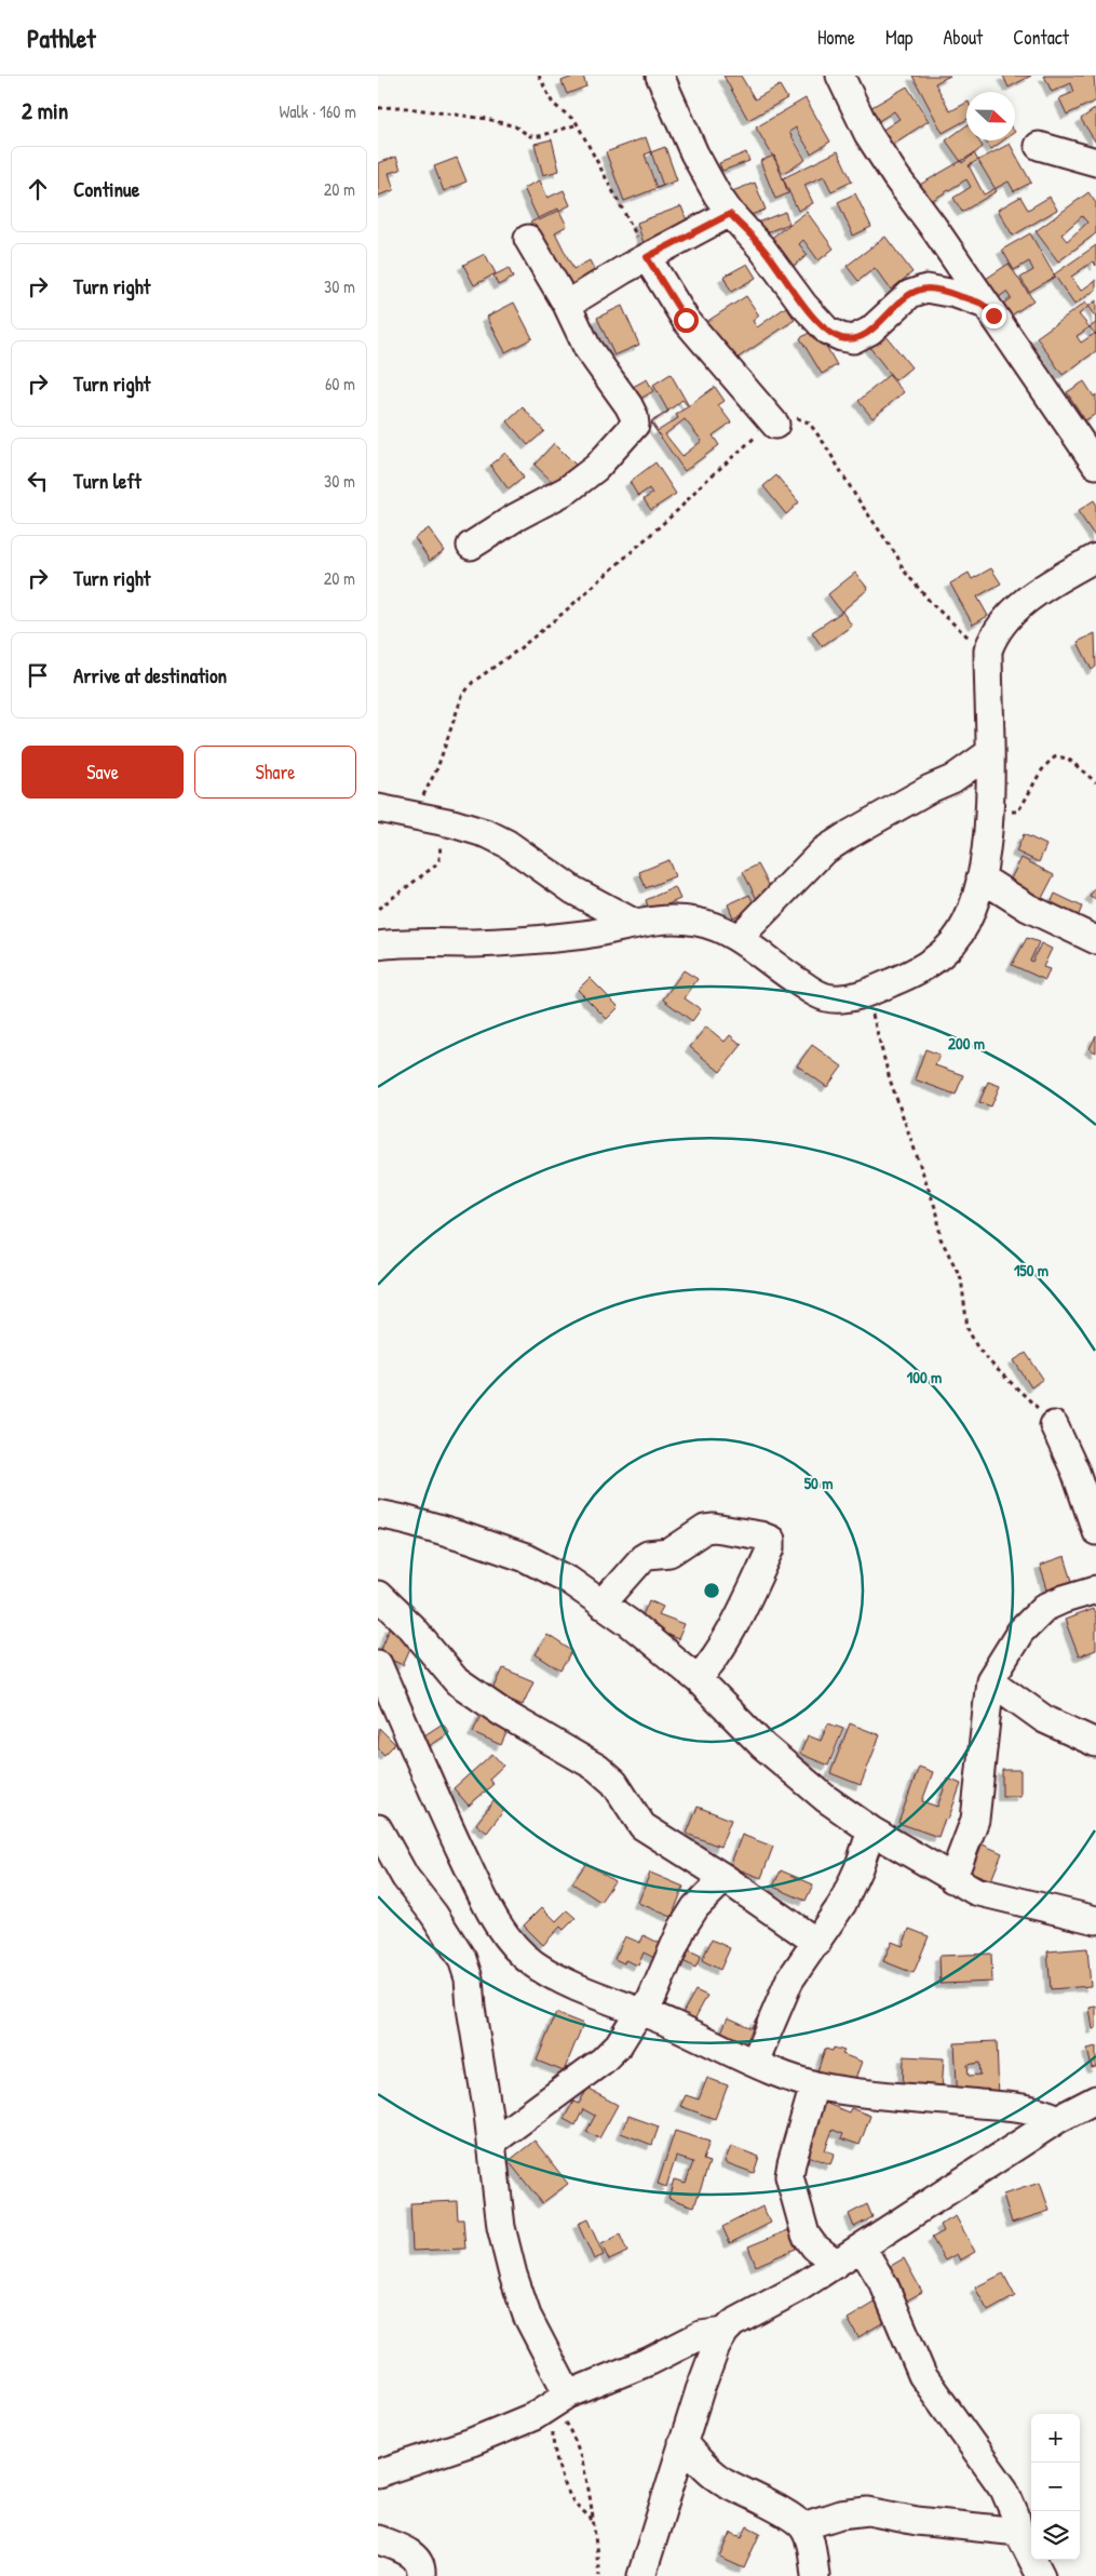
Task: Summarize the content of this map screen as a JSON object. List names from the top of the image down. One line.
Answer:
{"north":"right","page":{"header":"Pathlet","nav":["Home","Map","About","Contact"],"heading":["2 min","Walk · 160 m"],"list":[["Continue","20 m"],["Turn right","30 m"],["Turn right","60 m"],["Turn left","30 m"],["Turn right","20 m"],"Arrive at destination"],"buttons":["Save","Share"],"map_buttons":["+","−"]},"rings":["200 m","150 m","100 m","50 m"]}
